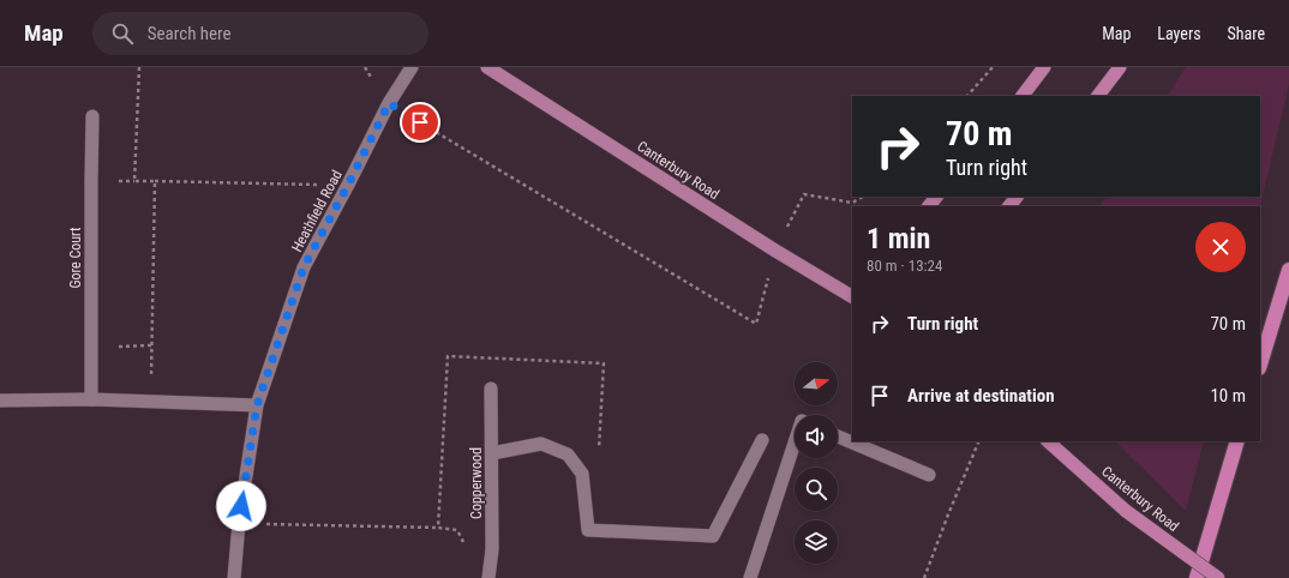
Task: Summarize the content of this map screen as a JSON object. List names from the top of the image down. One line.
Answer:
{"streets":{"highway":["Canterbury Road"],"street":["Heathfield Road","Gore Court","Copperwood"]},"north":"right","page":{"header":"Map","search":"Search here","nav":["Map","Layers","Share"],"turn":["70 m","Turn right"],"heading":["1 min","80 m · 13:24"],"list":[{"name":"Turn right","value":"70 m"},{"name":"Arrive at destination","value":"10 m"}]}}
